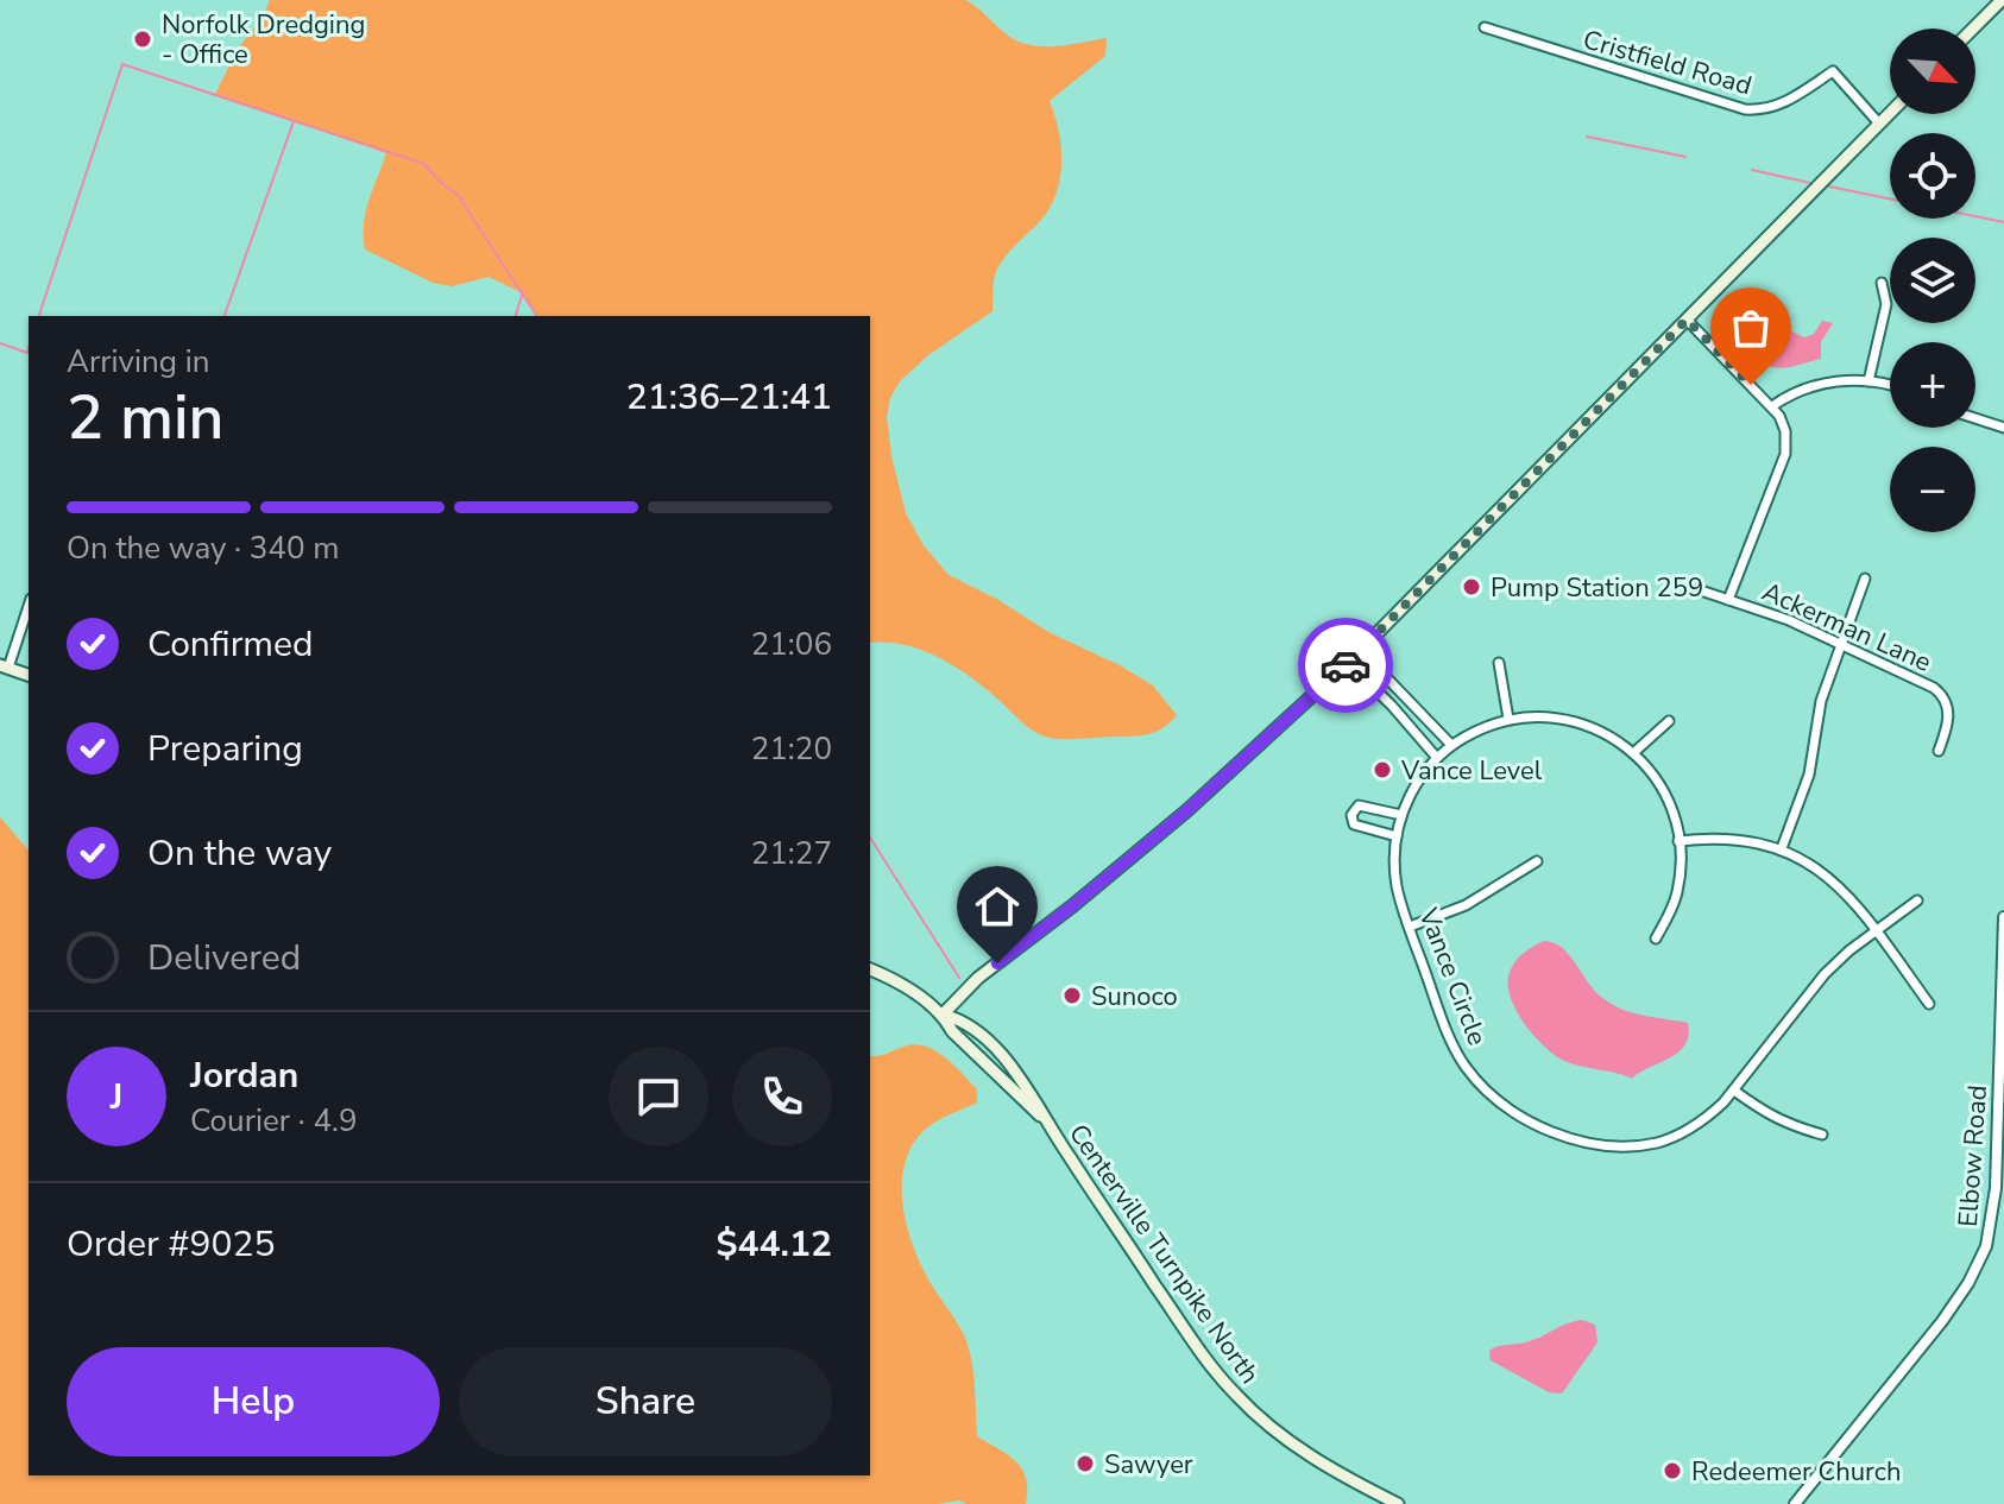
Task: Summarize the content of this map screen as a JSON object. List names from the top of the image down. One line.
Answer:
{"streets":{"main road":["Centerville Turnpike North"],"street":["Cristfield Road","Ackerman Lane","Vance Circle","Elbow Road"]},"places":["Norfolk Dredging - Office","Pump Station 259","Vance Level","Sunoco","Sawyer","Redeemer Church"],"north":"bottom right","page":{"map_buttons":["+","−"],"heading":["2 min","Arriving in","21:36–21:41"],"panel":["Jordan","Courier · 4.9","Order #9025","$44.12"],"bar":"On the way · 340 m","list":[["Confirmed","21:06"],["Preparing","21:20"],["On the way","21:27"],"Delivered"],"round":"J","buttons":["Help","Share"]}}
